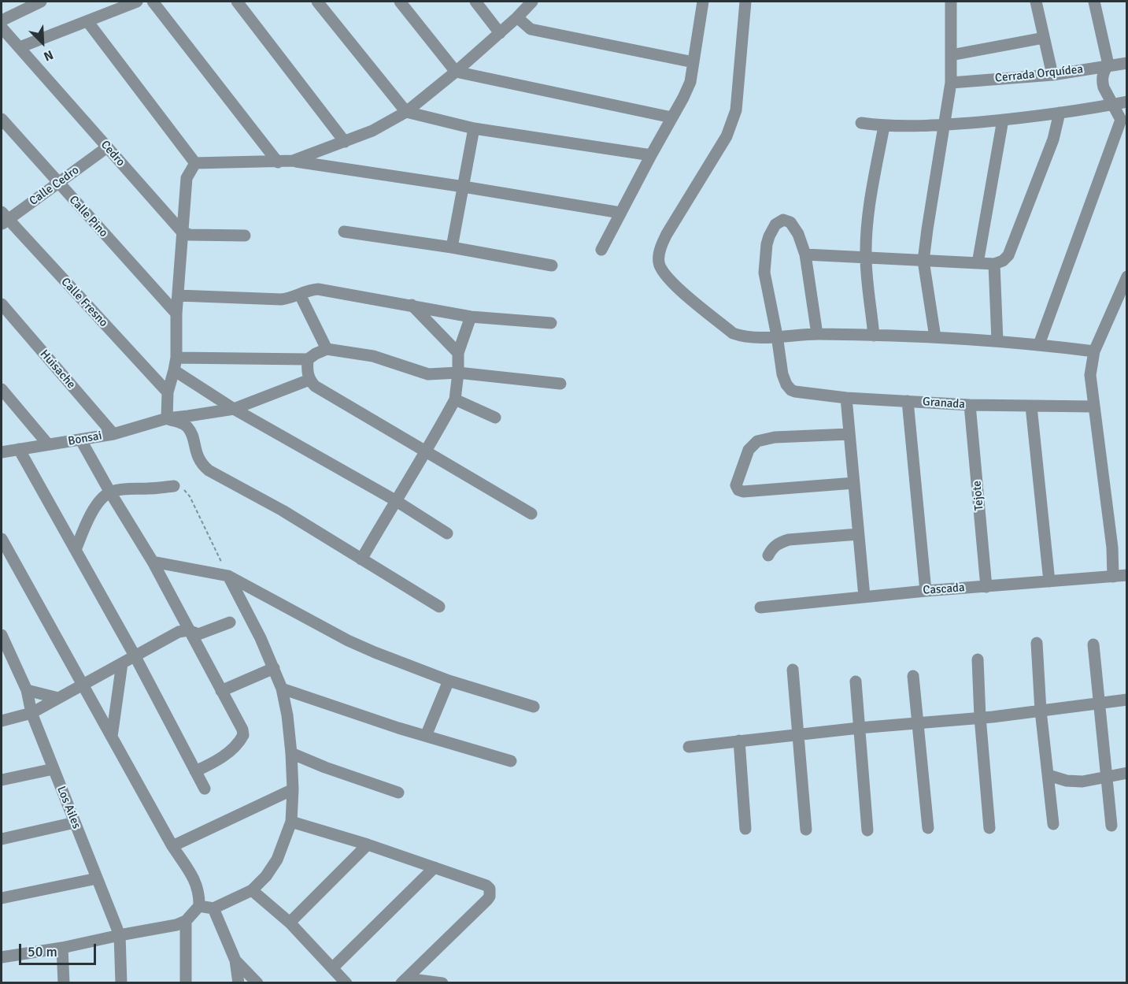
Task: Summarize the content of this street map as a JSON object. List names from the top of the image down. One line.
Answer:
{"streets":{"street":["Cerrada Orquídea","Cedro","Calle Cedro","Calle Pino","Calle Fresno","Huisache","Granada","Bonsai","Tejote","Cascada","Los Ailes"]},"crossings":[["Cedro","Calle Cedro"],["Calle Cedro","Calle Pino"],["Calle Cedro","Calle Fresno"],["Huisache","Bonsai"],["Granada","Tejote"],["Tejote","Cascada"]],"scale_bar":"50 m","north":"bottom right"}
